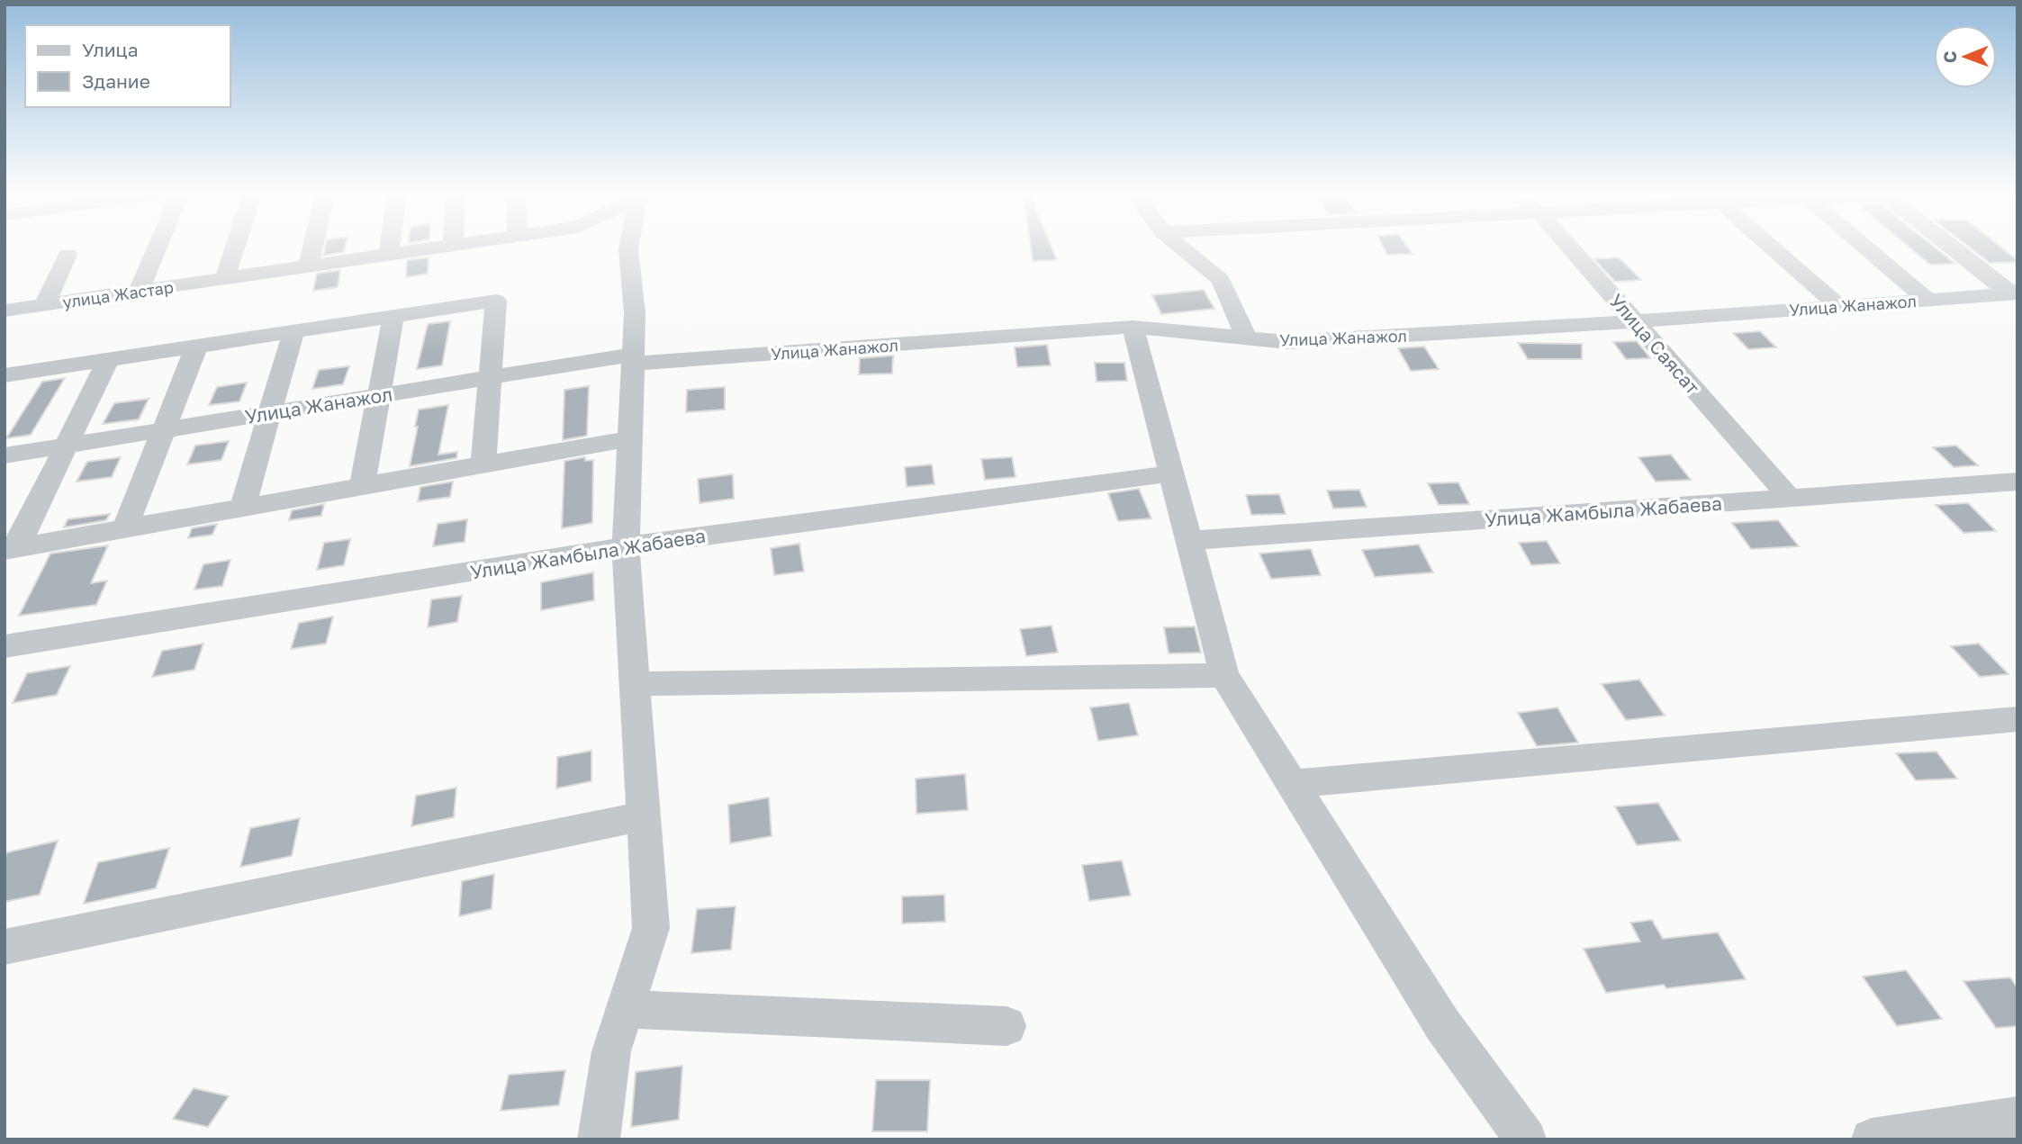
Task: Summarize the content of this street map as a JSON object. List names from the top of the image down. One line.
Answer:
{"streets":{"street":["улица Жастар","Улица Жанажол","Улица Саясат","Улица Жамбыла Жабаева"]},"crossings":[["Улица Жанажол","Улица Саясат"],["Улица Саясат","Улица Жамбыла Жабаева"]],"legend":["Улица","Здание"],"north":"left"}
